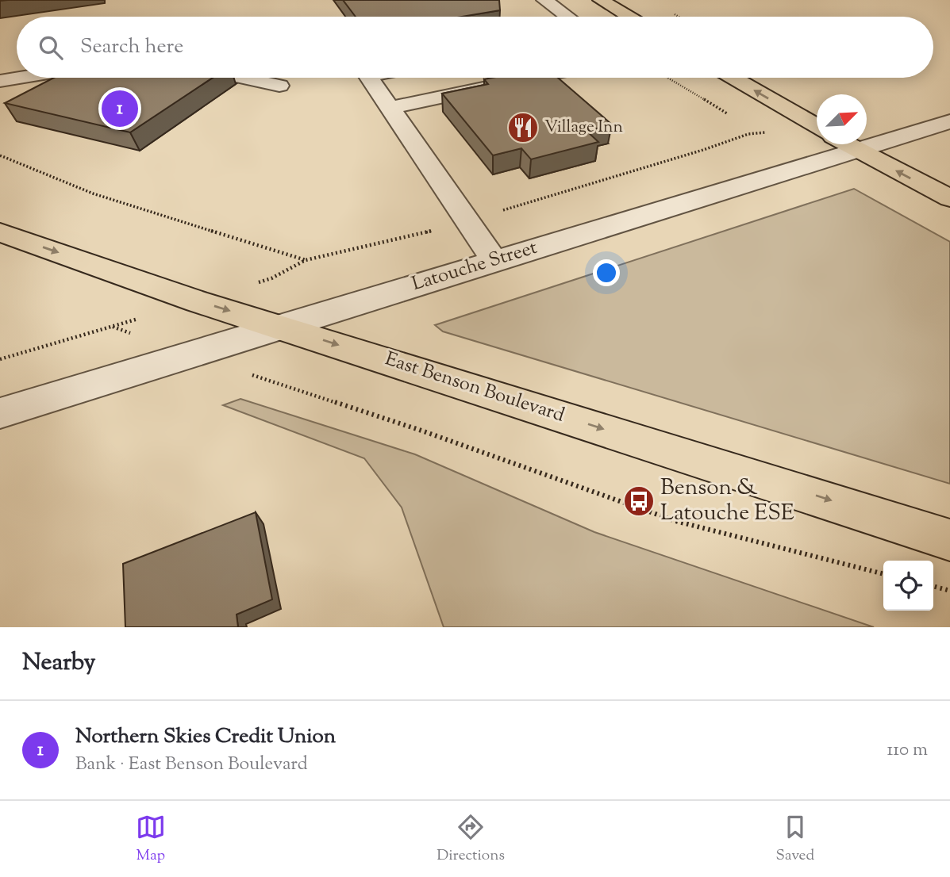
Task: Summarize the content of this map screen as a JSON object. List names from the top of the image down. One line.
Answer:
{"streets":{"main road":["East Benson Boulevard"],"street":["Latouche Street"]},"crossings":[["Latouche Street","East Benson Boulevard"]],"one_way":["East Benson Boulevard"],"places":{"restaurant":["Village Inn"],"bus stop":["Benson & Latouche ESE"]},"north":"top right","page":{"search":"Search here","pins":"1","heading":"Nearby","list":[{"mark":"1","name":"Northern Skies Credit Union","note":"Bank · East Benson Boulevard","value":"110 m"}],"nav":["Map","Directions","Saved"]}}
